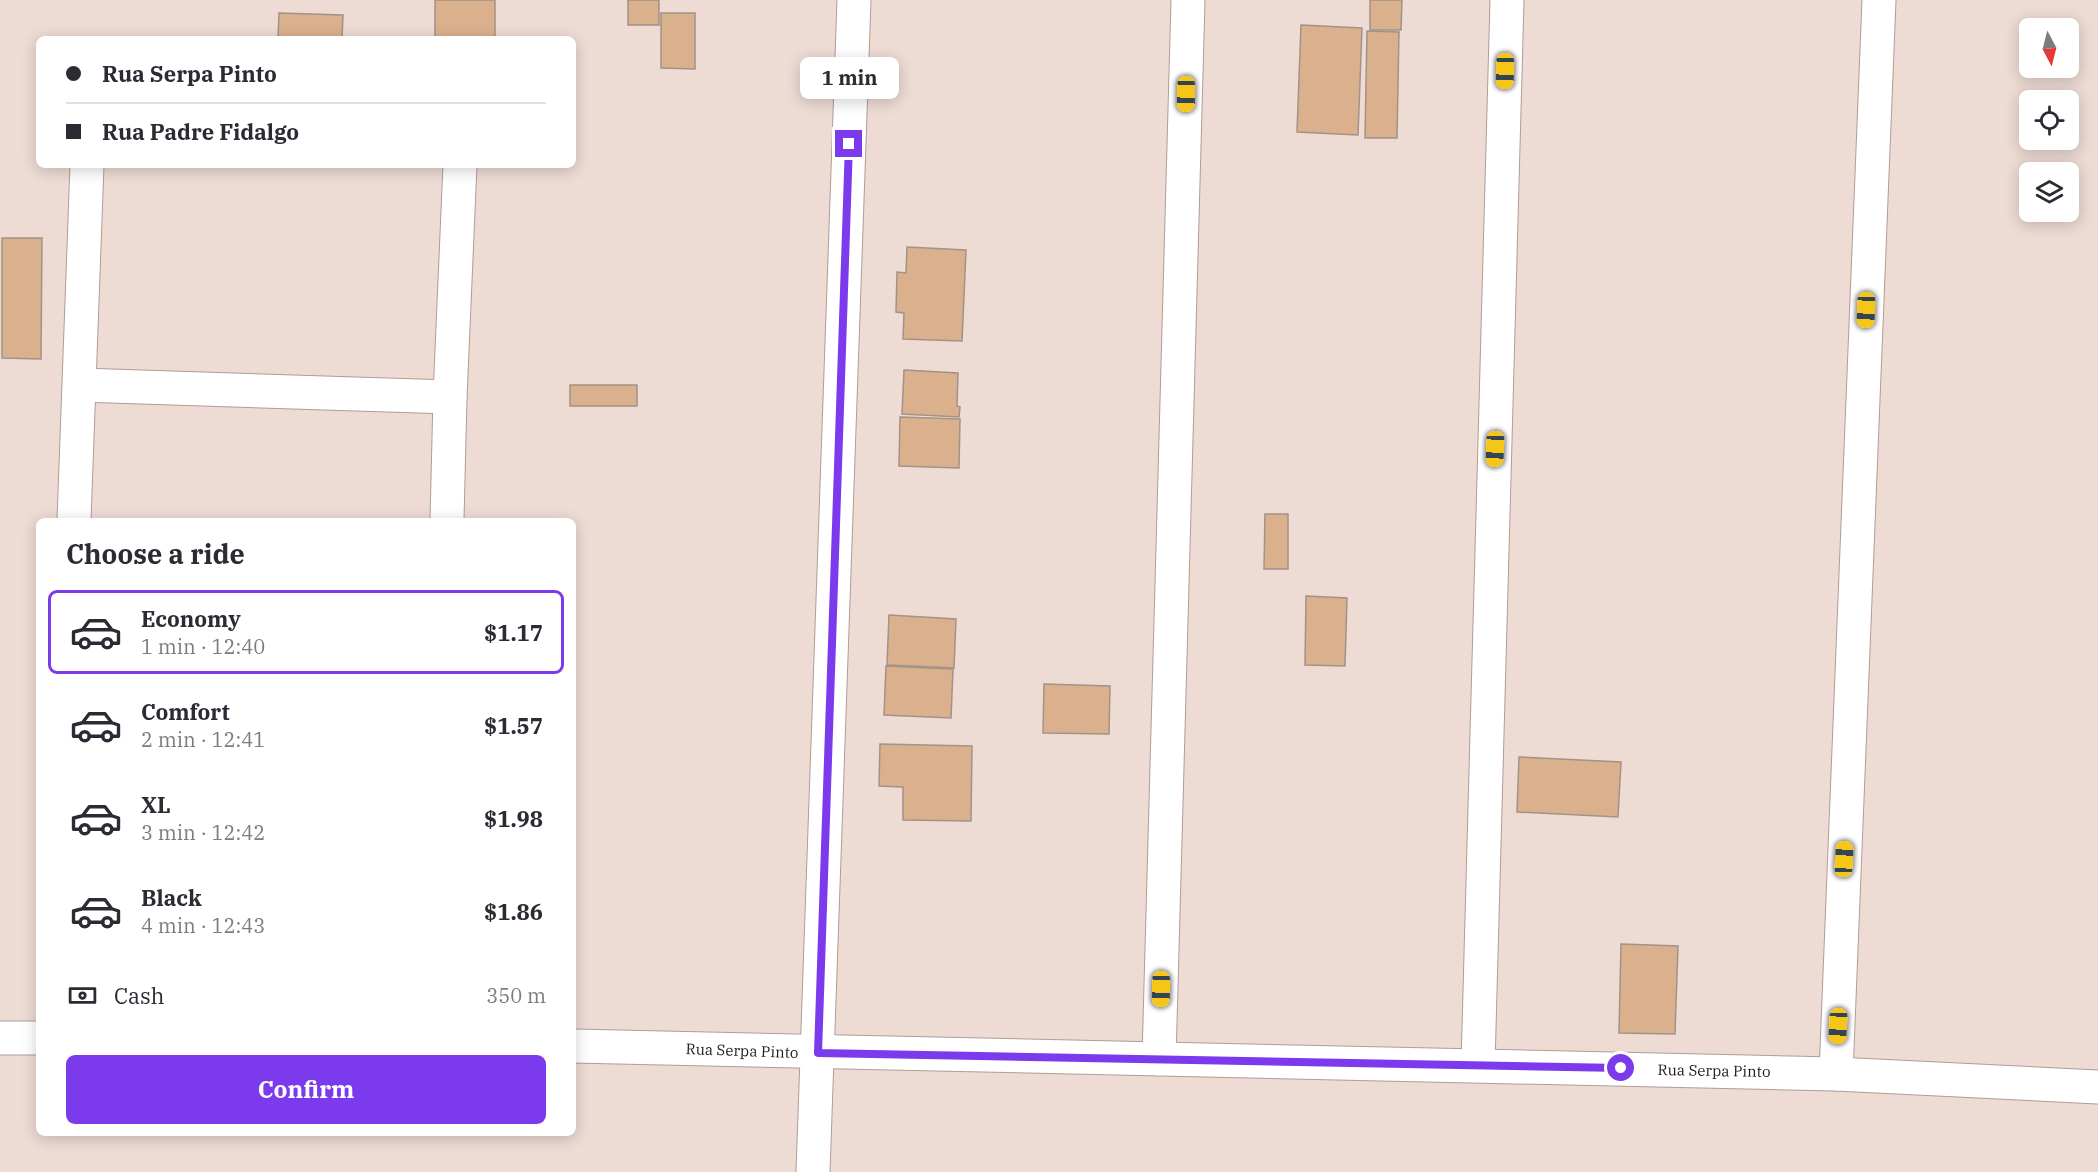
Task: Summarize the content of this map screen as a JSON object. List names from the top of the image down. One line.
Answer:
{"streets":{"street":["Rua Serpa Pinto"]},"north":"bottom","page":{"banner":["Rua Serpa Pinto","Rua Padre Fidalgo"],"bubble":"1 min","heading":"Choose a ride","list":[{"name":"Economy","note":"1 min · 12:40","value":"$1.17"},{"name":"Comfort","note":"2 min · 12:41","value":"$1.57"},{"name":"XL","note":"3 min · 12:42","value":"$1.98"},{"name":"Black","note":"4 min · 12:43","value":"$1.86"}],"pay":["Cash","350 m"],"buttons":"Confirm"}}
